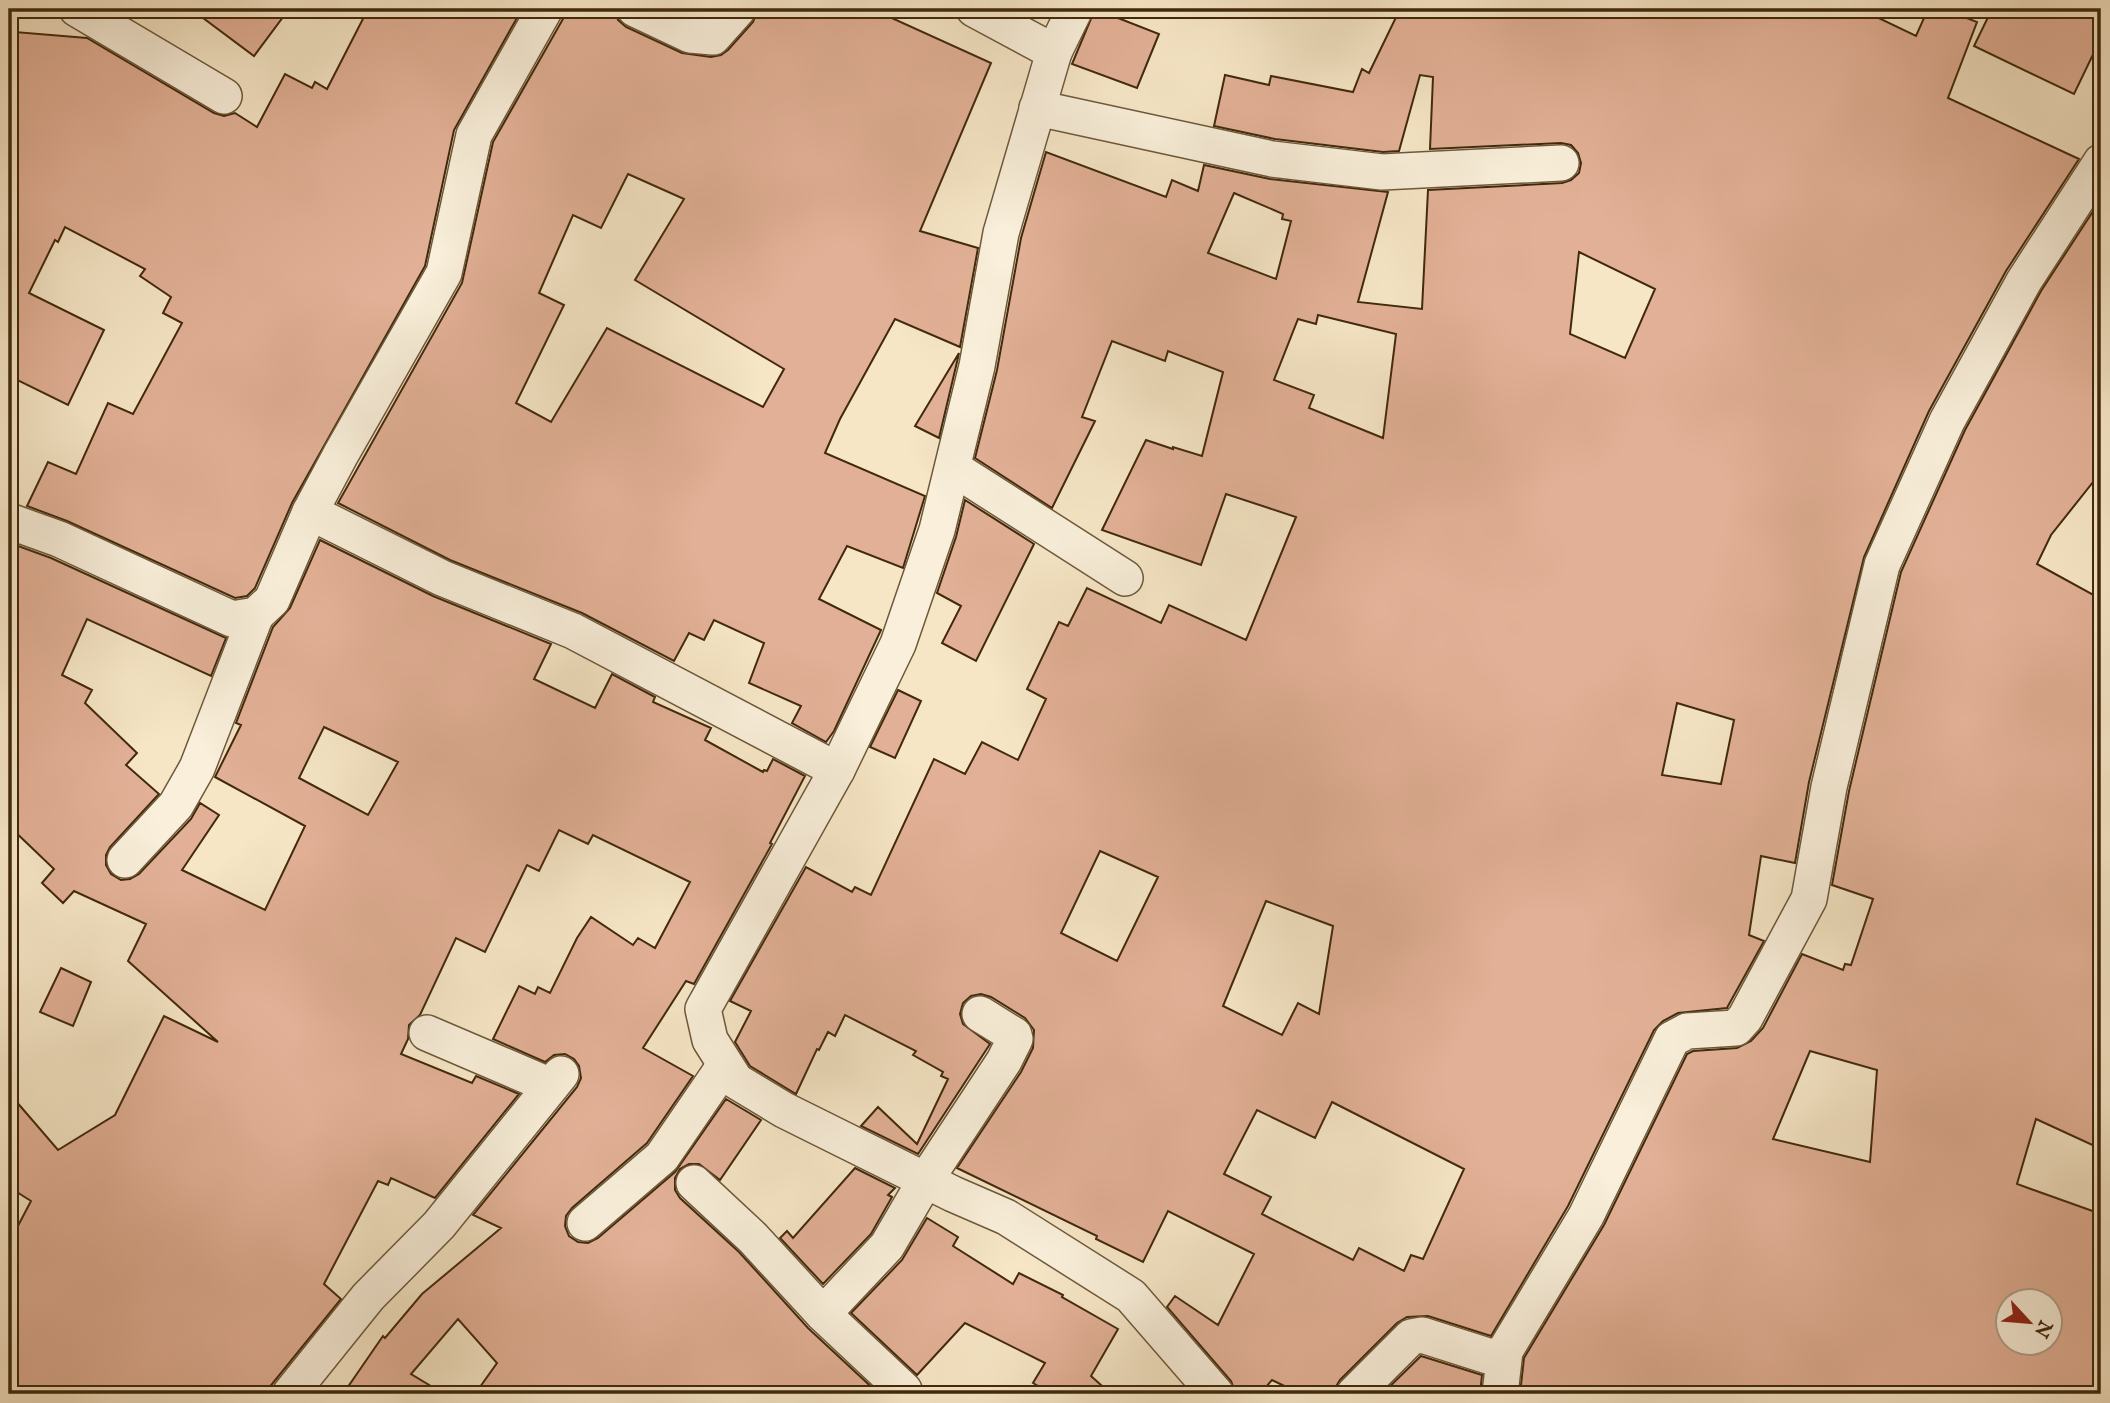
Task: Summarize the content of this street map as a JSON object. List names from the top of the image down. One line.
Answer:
{"north":"bottom right"}
